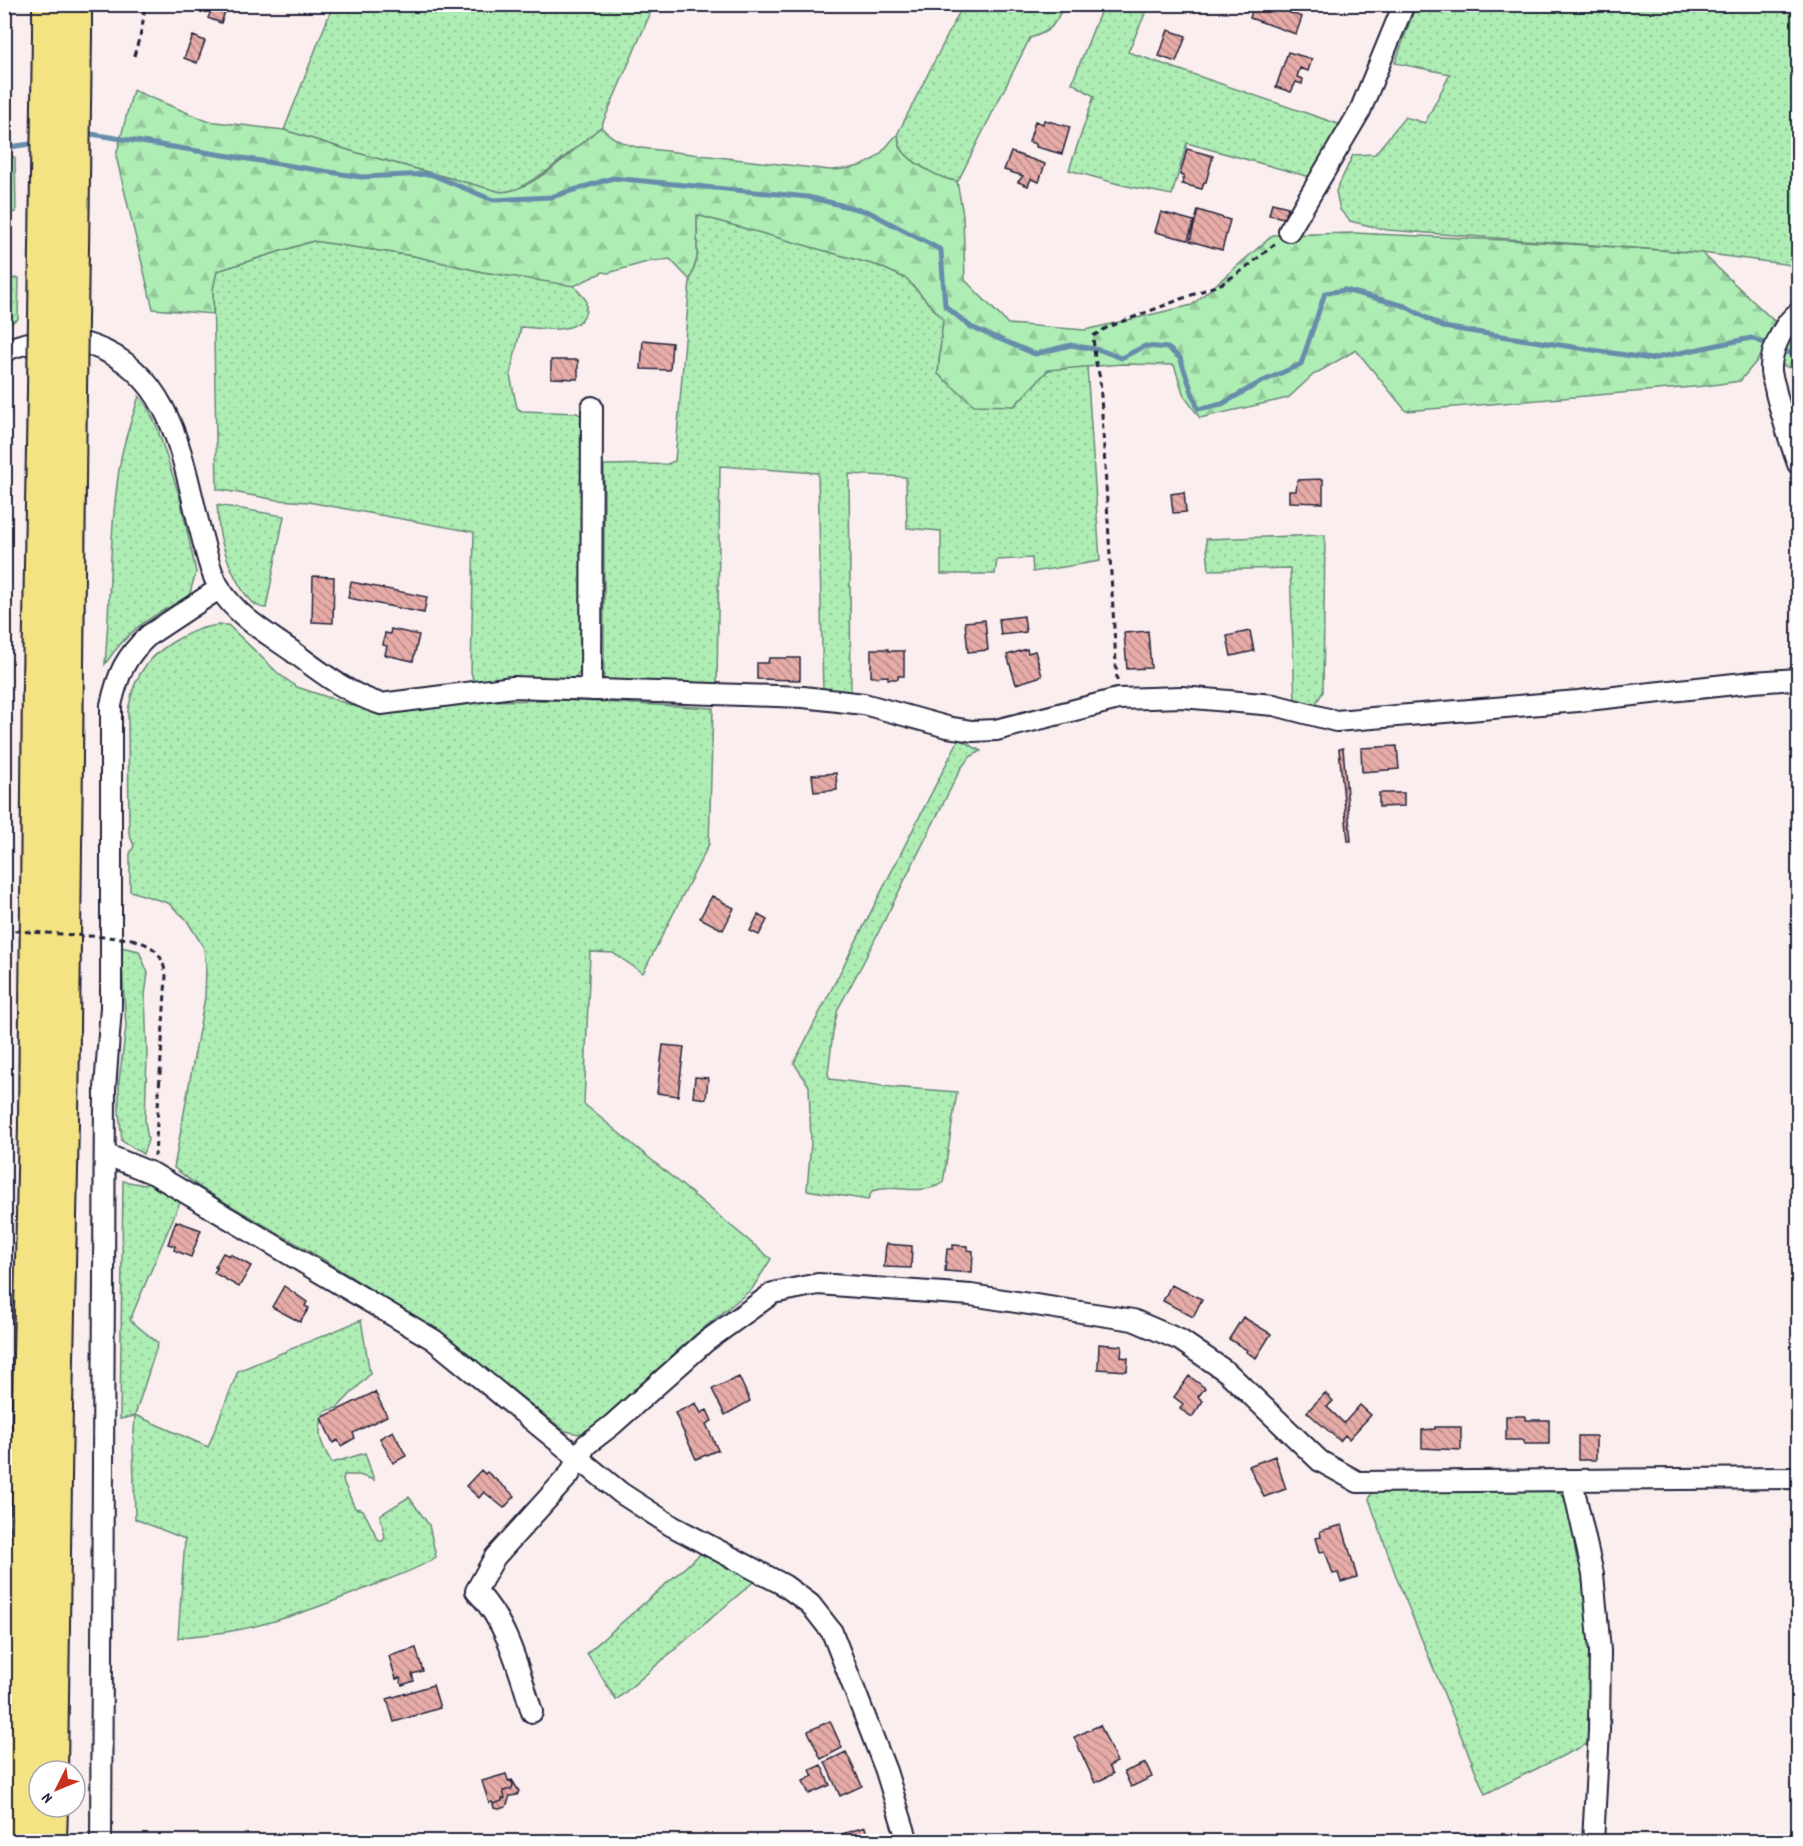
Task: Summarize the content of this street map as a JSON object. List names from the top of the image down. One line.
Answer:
{"north":"bottom left"}
